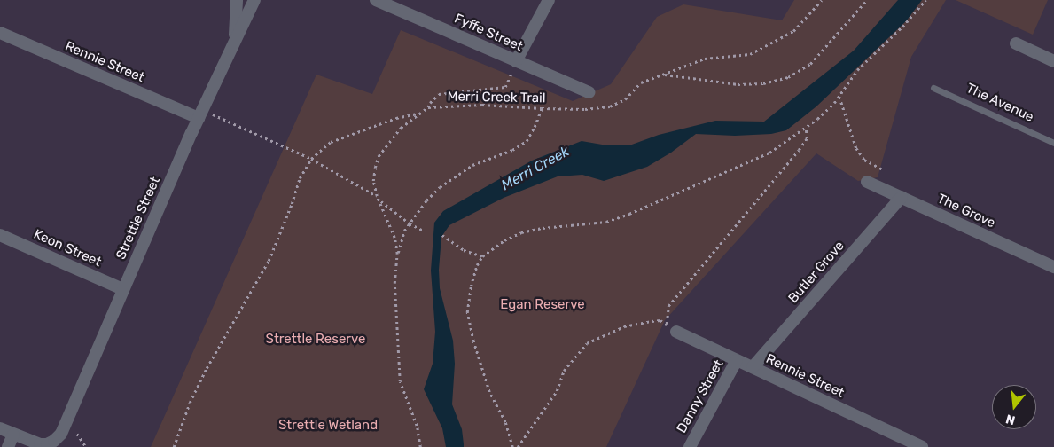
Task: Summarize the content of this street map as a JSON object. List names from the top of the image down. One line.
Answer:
{"streets":{"street":["Fyffe Street","Rennie Street","The Grove","Strettle Street","Keon Street","Butler Grove","Danny Street"],"lane":["The Avenue"],"path":["Merri Creek Trail"]},"crossings":[["Rennie Street","Strettle Street"],["Rennie Street","Butler Grove"],["Rennie Street","Danny Street"],["The Grove","Butler Grove"],["Strettle Street","Keon Street"]],"water":["Merri Creek"],"parks":["Egan Reserve","Strettle Reserve","Strettle Wetland"],"north":"bottom"}
